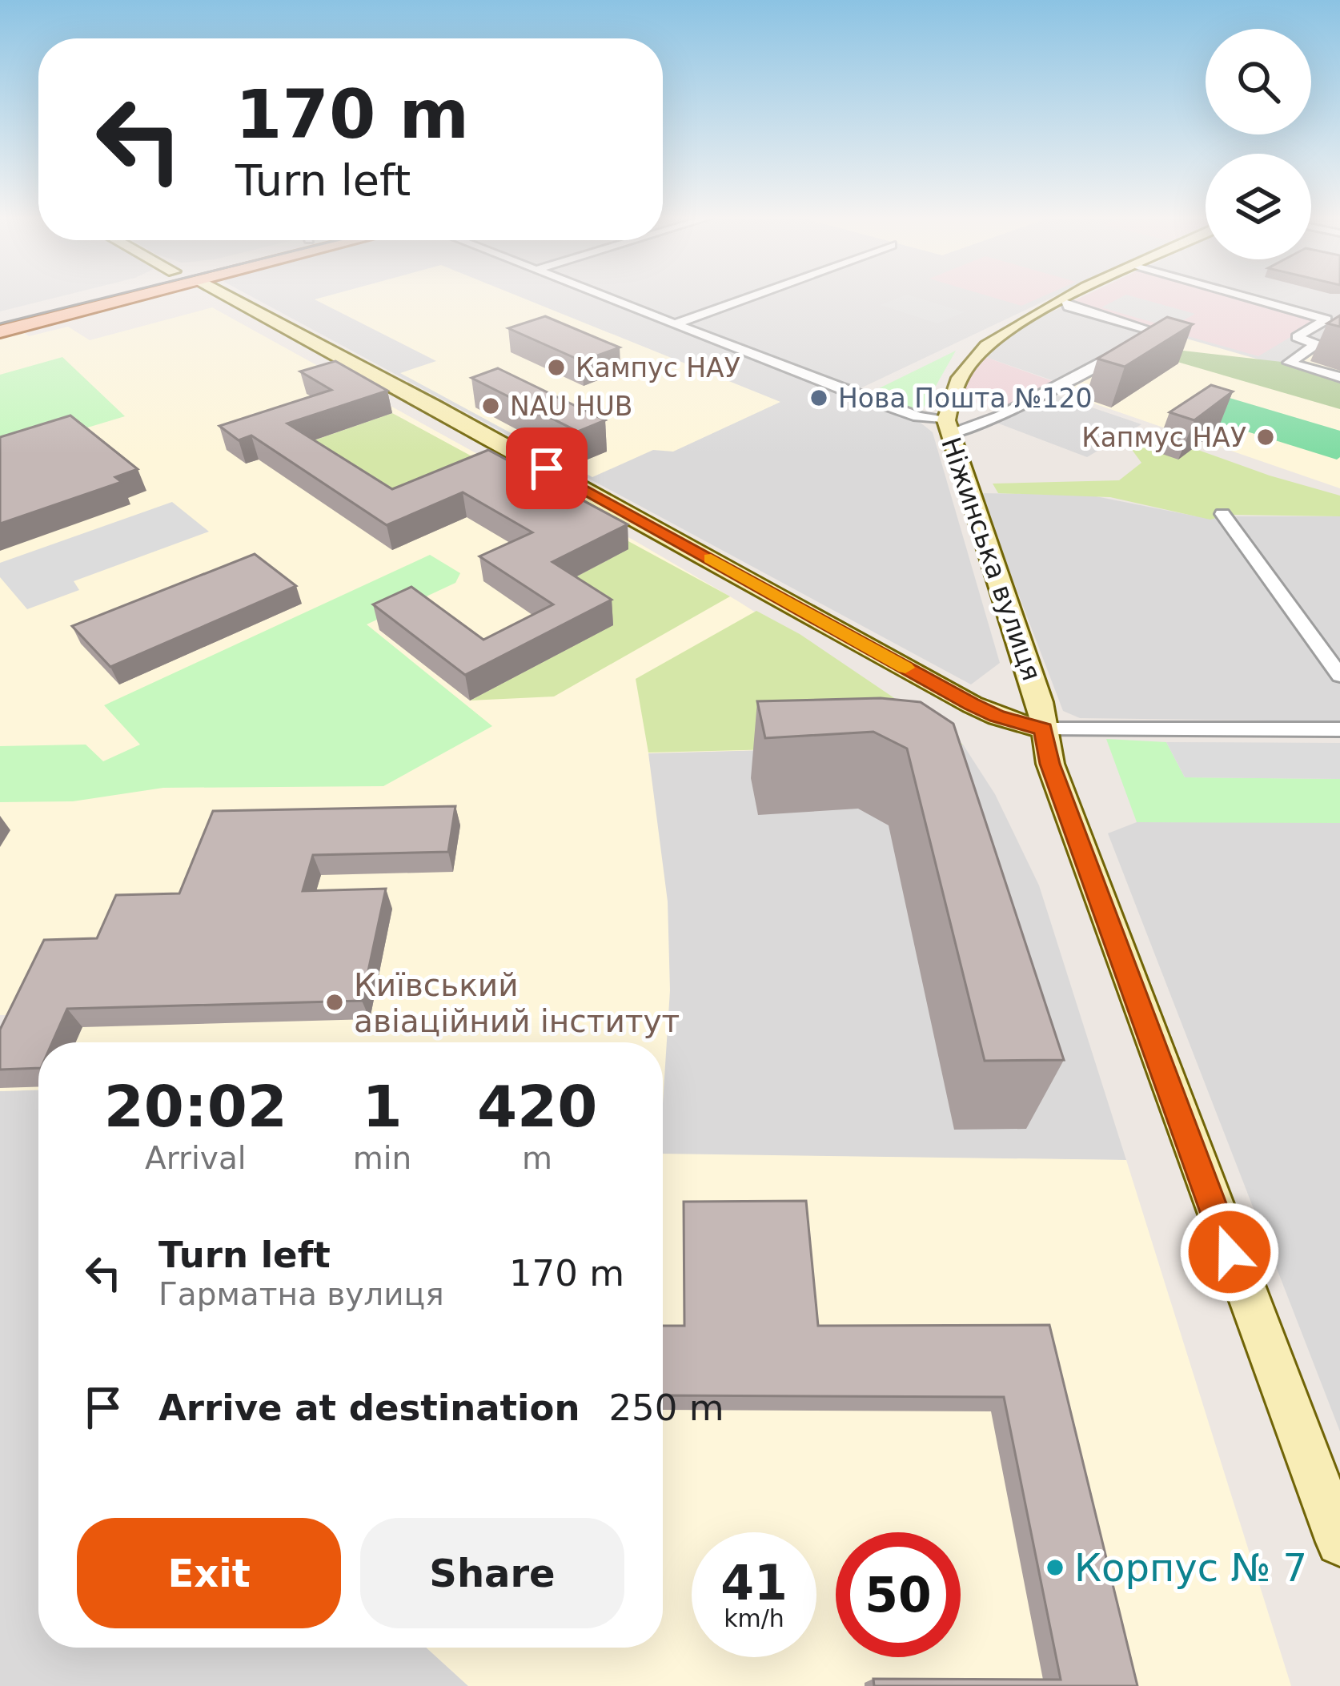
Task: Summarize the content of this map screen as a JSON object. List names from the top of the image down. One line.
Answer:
{"streets":{"main road":["Ніжинська вулиця"]},"places":["Кампус НАУ","Нова Пошта №120","NAU HUB","Капмус НАУ","Київський авіаційний інститут","Корпус № 7"],"page":{"turn":["170 m","Turn left"],"eta":["20:02","Arrival","1","min","420","m"],"list":[{"name":"Turn left","note":"Гарматна вулиця","value":"170 m"},{"name":"Arrive at destination","value":"250 m"}],"buttons":["Exit","Share"],"speed":"41 km/h","limit":"50"}}
